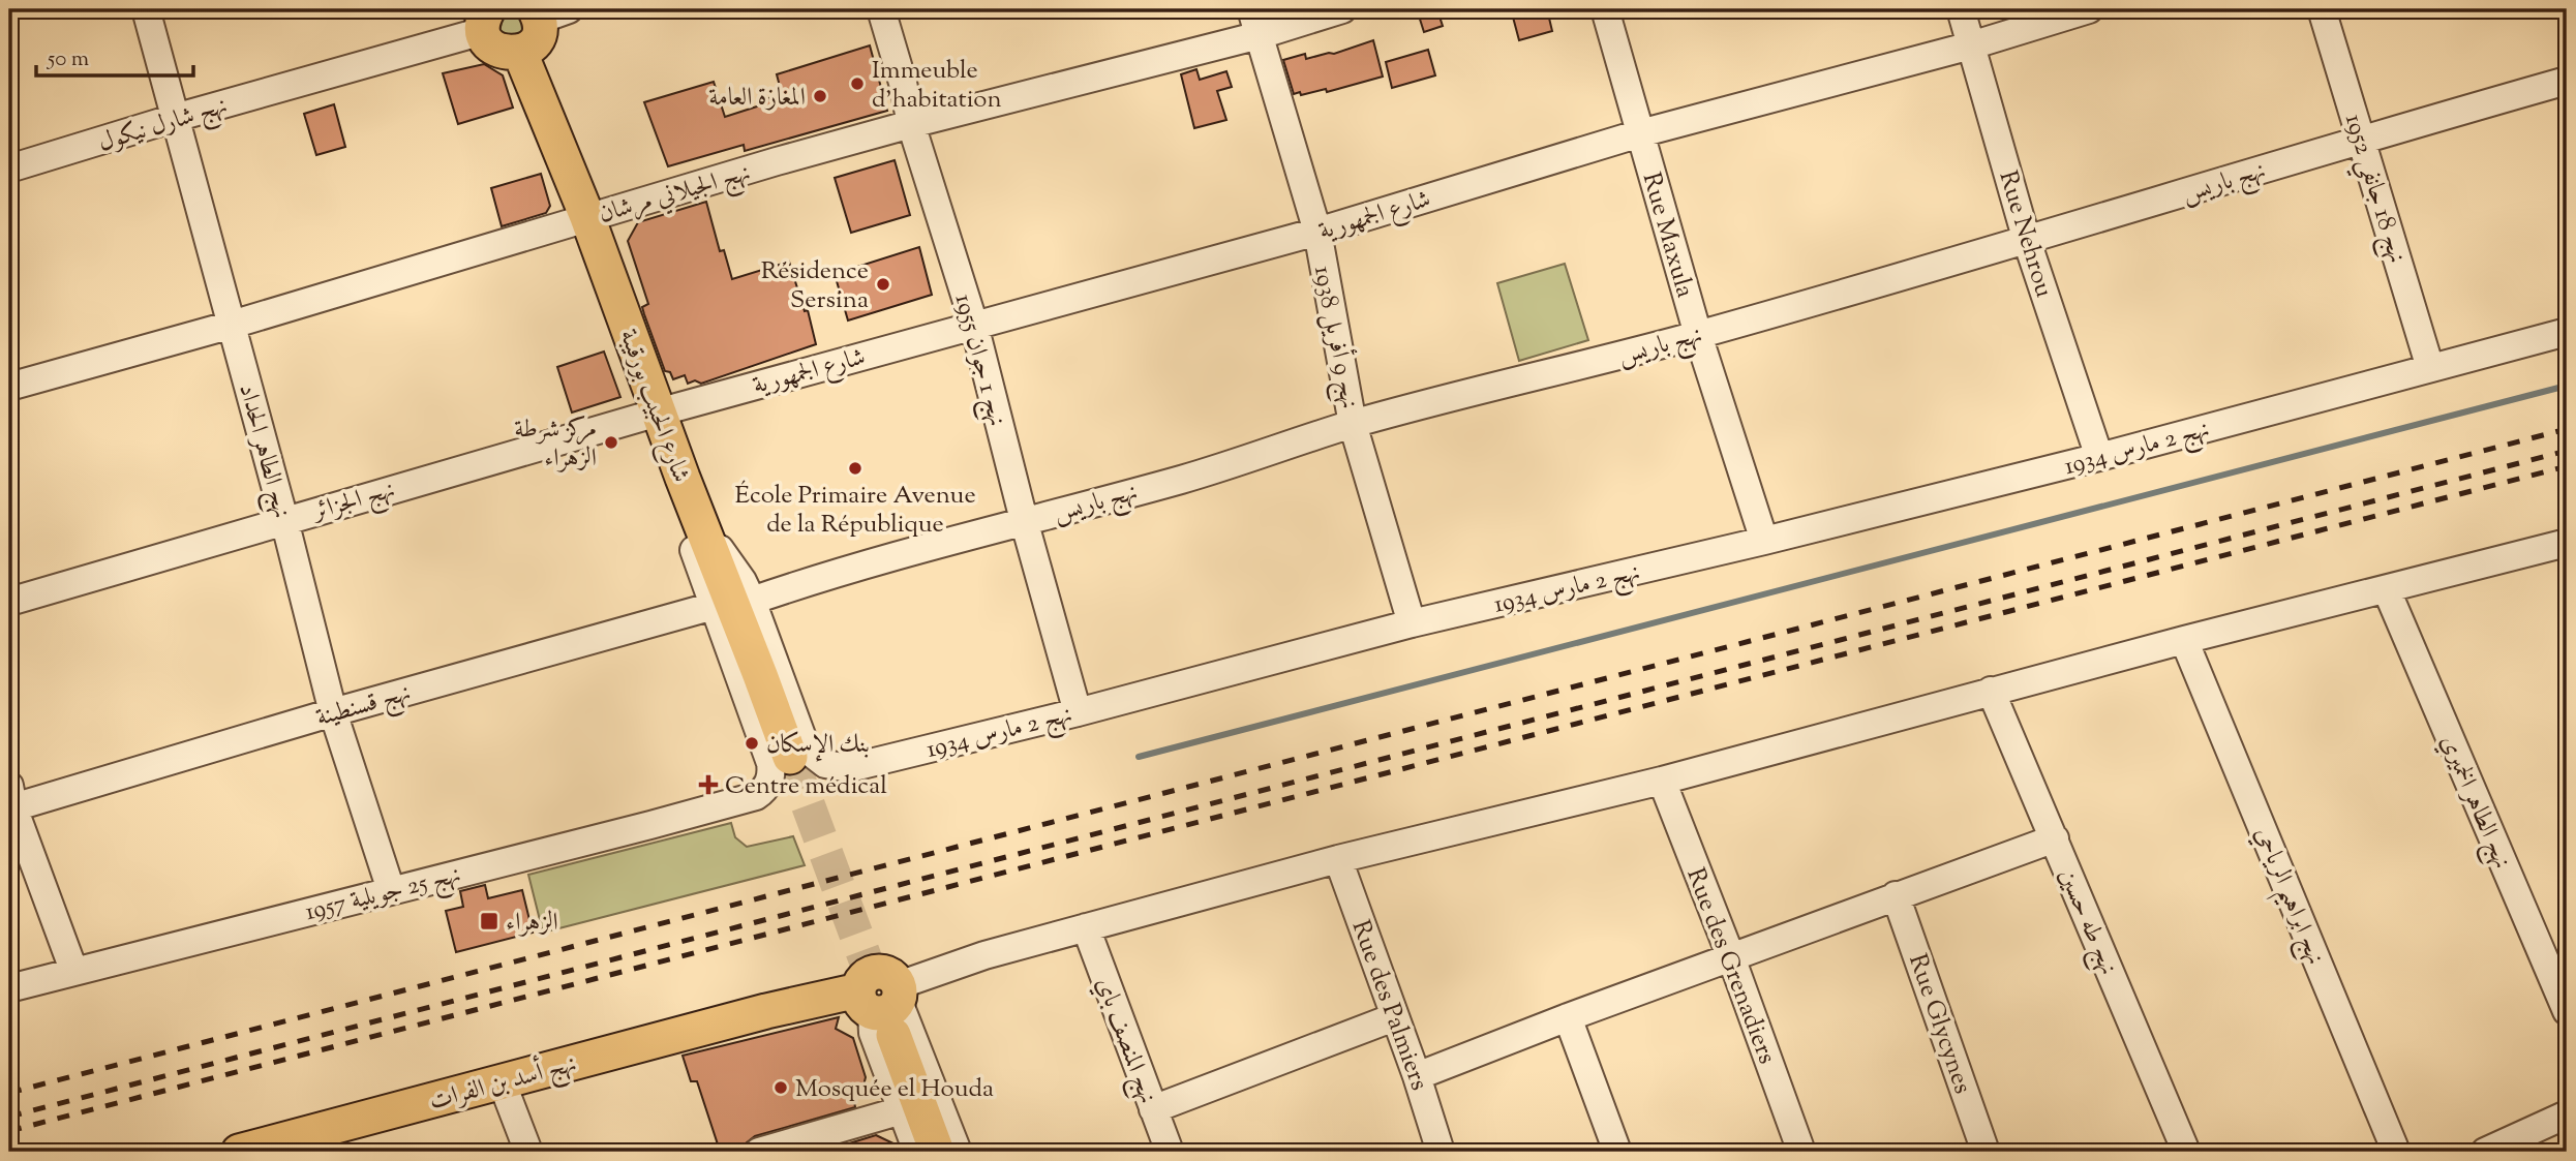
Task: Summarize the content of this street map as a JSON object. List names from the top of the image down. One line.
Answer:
{"streets":{"main road":["شارع الحبيب بورقيبة","نهج أسد بن الفرات"],"street":["نهج شارل نيكول","نهج باريس","نهج 18 جانفي 1952","نهج الجيلاني مرشان","شارع الجمهورية","Rue Nehrou","Rue Maxula","نهج 9 أفريل 1938","نهج 1 جوان 1955","نهج 2 مارس 1934","نهج الطاهر الحداد","نهج الجزائر","نهج قسنطينة","نهج الطاهر الخميري","نهج 25 جويلية 1957","نهج ابراهيم الرياحي","نهج طه حسين","Rue des Grenadiers","Rue des Palmiers","Rue Glycynes","نهج المنصف باي"]},"crossings":[["نهج شارل نيكول","نهج الطاهر الحداد"],["نهج باريس","نهج 18 جانفي 1952"],["نهج باريس","Rue Nehrou"],["نهج باريس","Rue Maxula"],["نهج باريس","نهج 9 أفريل 1938"],["نهج باريس","نهج 1 جوان 1955"],["نهج باريس","نهج 2 مارس 1934"],["نهج 18 جانفي 1952","نهج 2 مارس 1934"],["نهج الجيلاني مرشان","نهج 9 أفريل 1938"],["نهج الجيلاني مرشان","نهج 1 جوان 1955"],["نهج الجيلاني مرشان","شارع الحبيب بورقيبة"],["نهج الجيلاني مرشان","نهج الطاهر الحداد"],["شارع الجمهورية","Rue Nehrou"],["شارع الجمهورية","Rue Maxula"],["شارع الجمهورية","نهج 9 أفريل 1938"],["شارع الجمهورية","نهج 1 جوان 1955"],["شارع الجمهورية","شارع الحبيب بورقيبة"],["شارع الجمهورية","نهج الجزائر"],["Rue Nehrou","نهج 2 مارس 1934"],["Rue Maxula","نهج 2 مارس 1934"],["نهج 9 أفريل 1938","نهج 2 مارس 1934"],["نهج 1 جوان 1955","نهج 2 مارس 1934"],["شارع الحبيب بورقيبة","نهج 2 مارس 1934"],["شارع الحبيب بورقيبة","نهج الجزائر"],["شارع الحبيب بورقيبة","نهج 25 جويلية 1957"],["نهج الطاهر الحداد","نهج الجزائر"],["نهج الطاهر الحداد","نهج قسنطينة"],["نهج الطاهر الحداد","نهج 25 جويلية 1957"]],"places":{"other":["Immeuble d'habitation","المغازة العامة","Résidence Sersina","مركز شرطة الزهراء","École Primaire Avenue de la République","بنك الإسكان","Mosquée el Houda"],"health":["Centre médical"],"transit":["الزهراء"]},"scale_bar":"50 m"}
